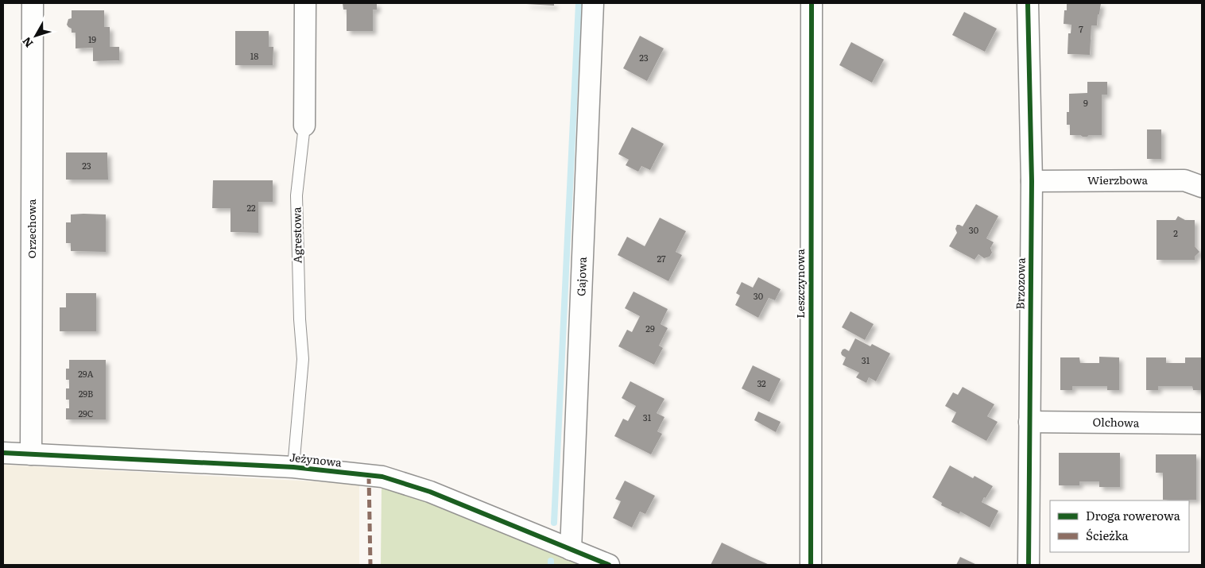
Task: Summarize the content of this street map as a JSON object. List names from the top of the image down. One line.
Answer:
{"streets":{"street":["Wierzbowa","Orzechowa","Agrestowa","Gajowa","Leszczynowa","Brzozowa","Olchowa","Jeżynowa"]},"crossings":[["Wierzbowa","Brzozowa"],["Orzechowa","Jeżynowa"],["Agrestowa","Jeżynowa"],["Gajowa","Jeżynowa"],["Brzozowa","Olchowa"]],"house_numbers":["7","19","18","23","9","23","22","30","2","27","30","29","31","29A","32","29B","29C","31"],"legend":["Droga rowerowa","Ścieżka"],"north":"bottom left"}
